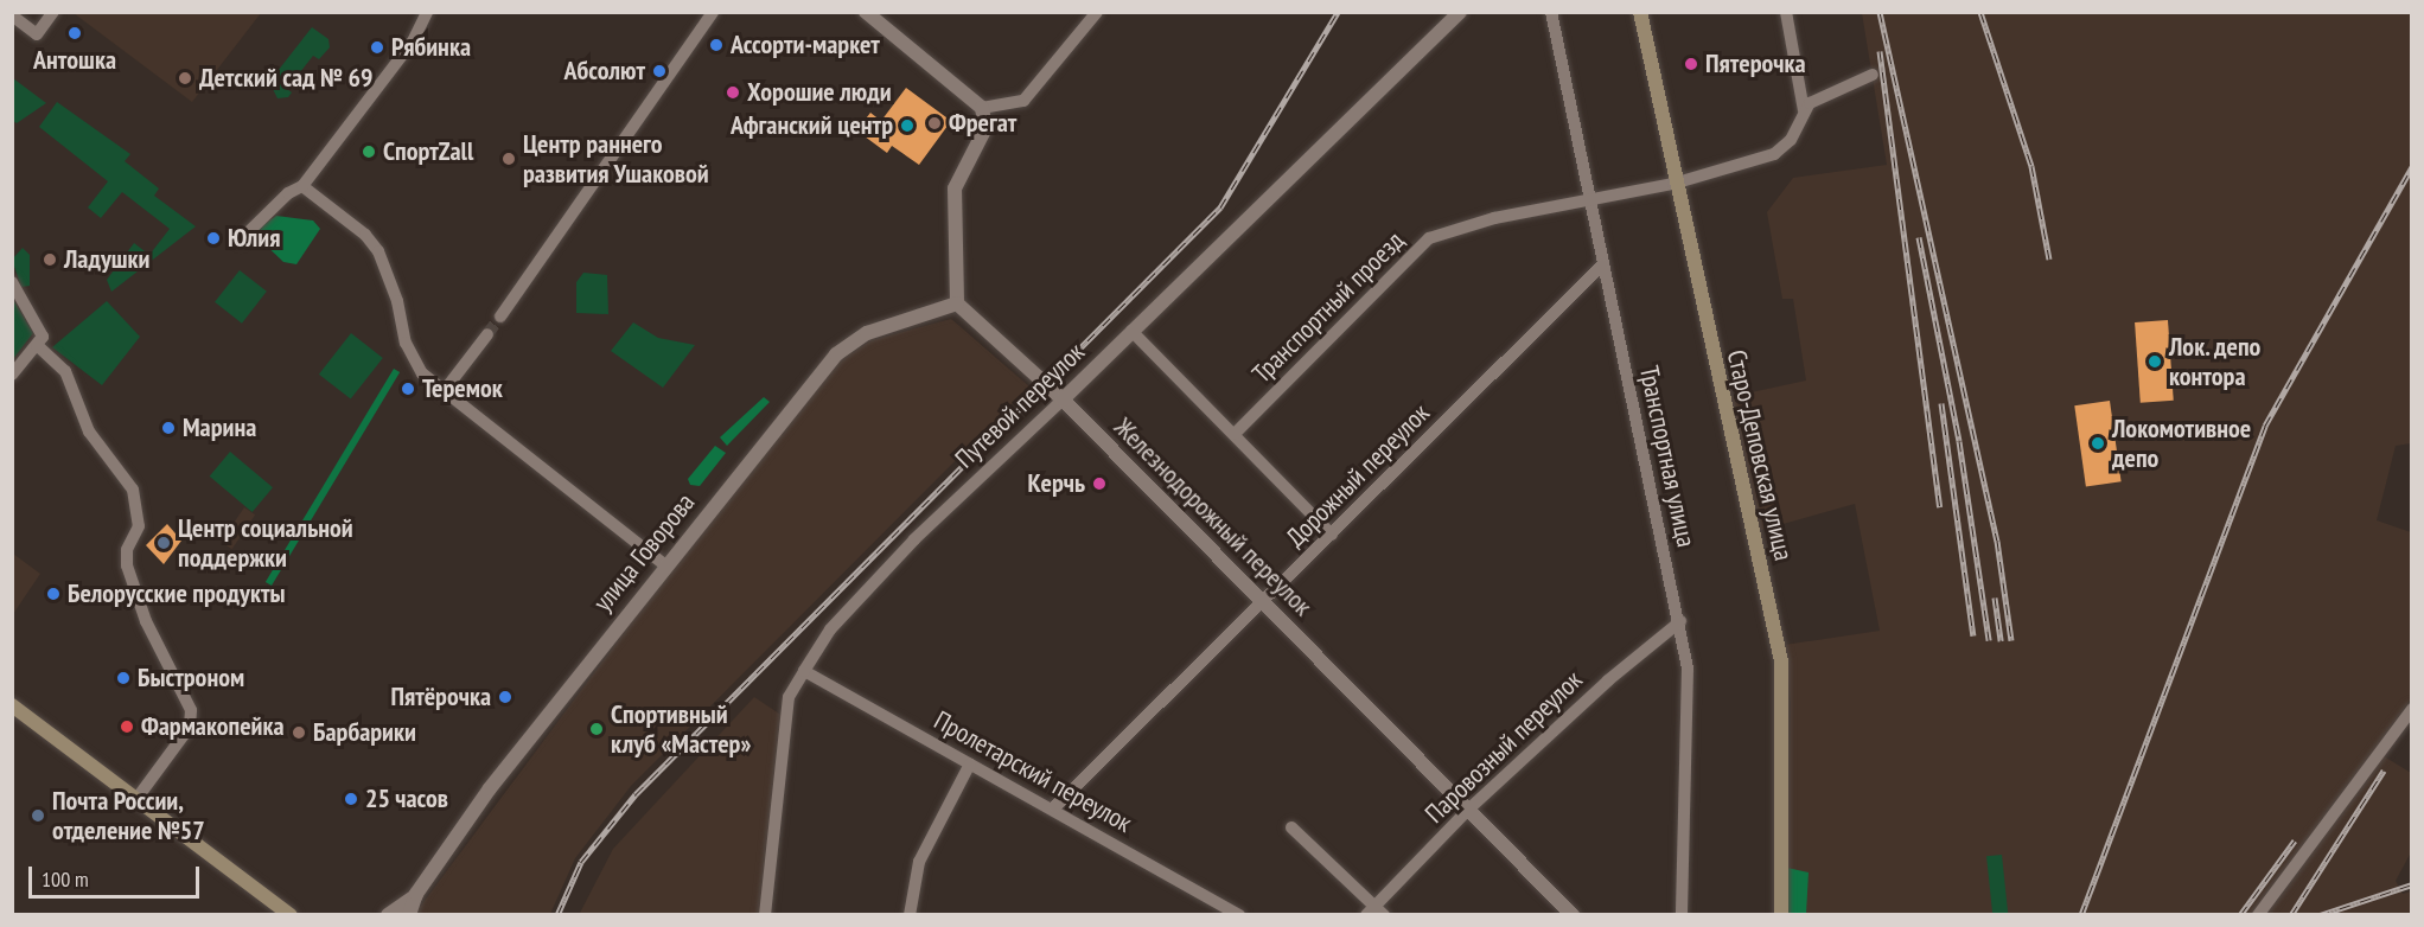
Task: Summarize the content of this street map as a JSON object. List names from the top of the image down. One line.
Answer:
{"streets":{"main road":["Старо-Деповская улица"],"street":["Транспортный проезд","Путевой переулок","Транспортная улица","Дорожный переулок","Железнодорожный переулок","улица Говорова","Паровозный переулок","Пролетарский переулок"]},"crossings":[["Транспортный проезд","Старо-Деповская улица"],["Транспортный проезд","Транспортная улица"],["Путевой переулок","Железнодорожный переулок"],["Путевой переулок","Пролетарский переулок"],["Транспортная улица","Дорожный переулок"],["Транспортная улица","Паровозный переулок"],["Дорожный переулок","Железнодорожный переулок"],["Дорожный переулок","Пролетарский переулок"],["Железнодорожный переулок","улица Говорова"],["Железнодорожный переулок","Паровозный переулок"]],"places":["Антошка","Ассорти-маркет","Рябинка","Пятерочка","Абсолют","Детский сад № 69","Хорошие люди","Фрегат","Афганский центр","СпортZall","Центр раннего развития Ушаковой","Юлия","Ладушки","Лок. депо контора","Теремок","Марина","Локомотивное депо","Керчь","Центр социальной поддержки","Белорусские продукты","Быстроном","Пятёрочка","Фармакопейка","Спортивный клуб «Мастер»","Барбарики","25 часов","Почта России, отделение №57"],"scale_bar":"100 m"}
